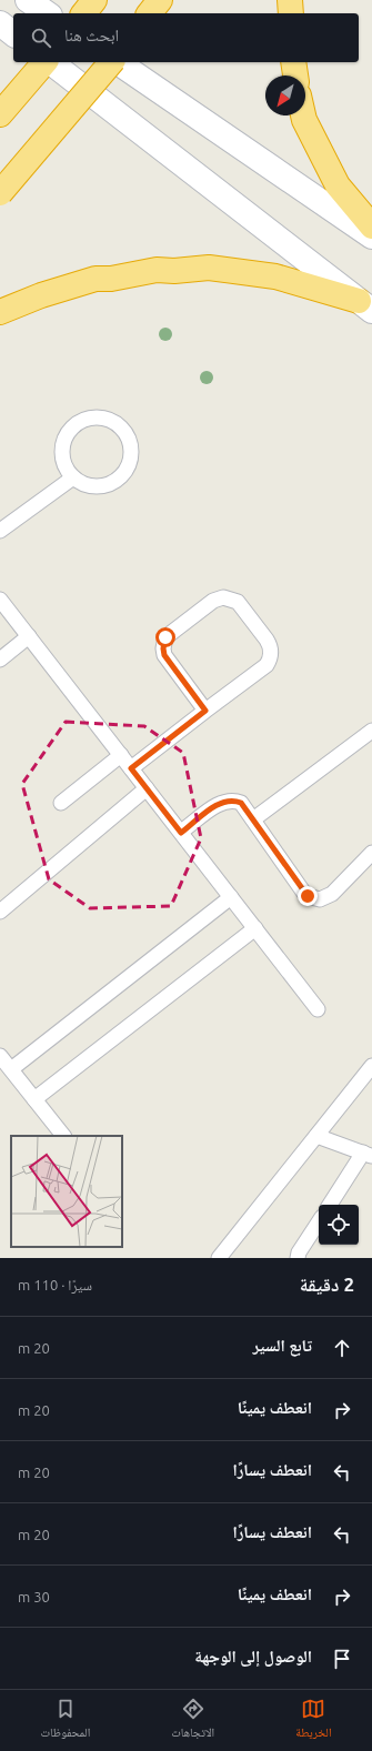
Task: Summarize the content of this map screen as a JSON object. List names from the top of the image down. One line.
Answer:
{"north":"bottom left","page":{"search":"ابحث هنا","heading":["2 دقيقة","سيرًا · 110 m"],"list":[["تابع السير","20 m"],["انعطف يمينًا","20 m"],["انعطف يسارًا","20 m"],["انعطف يسارًا","20 m"],["انعطف يمينًا","30 m"],"الوصول إلى الوجهة"],"nav":["الخريطة","الاتجاهات","المحفوظات"]}}
